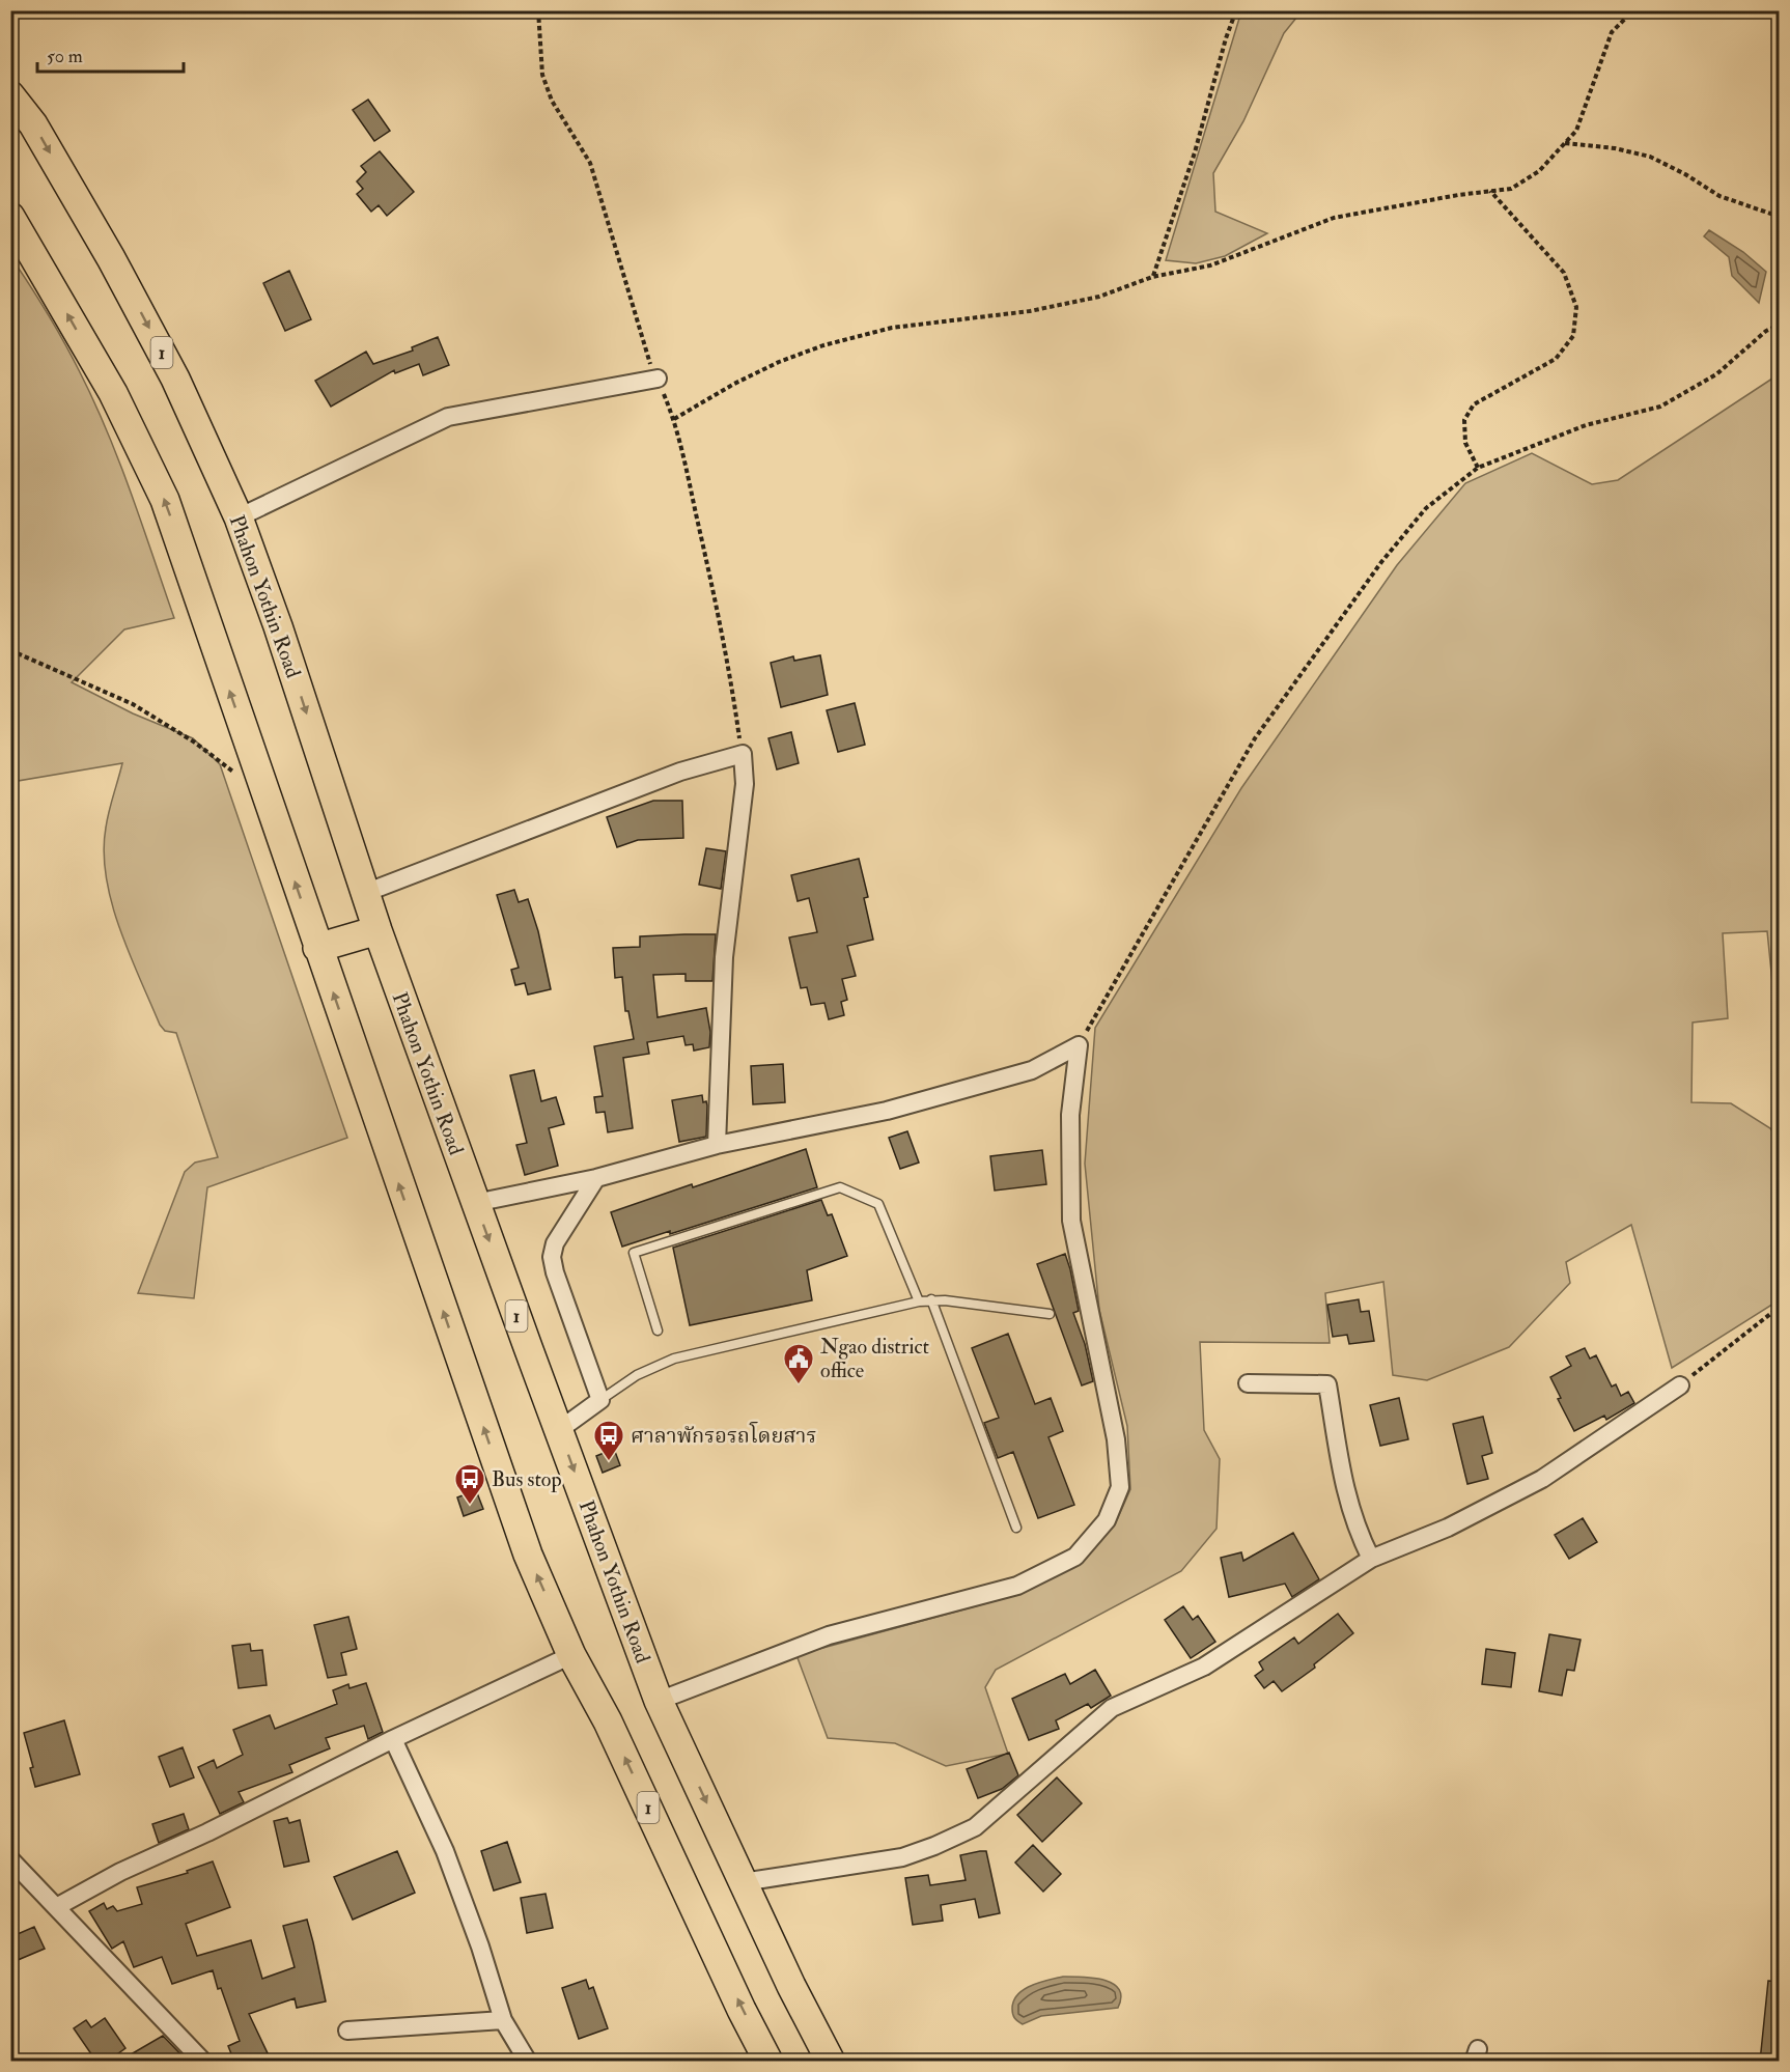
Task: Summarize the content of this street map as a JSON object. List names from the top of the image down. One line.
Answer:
{"streets":{"highway":["1","Phahon Yothin Road"]},"places":{"public building":["Ngao district office"],"bus stop":["ศาลาพักรอรถโดยสาร","Bus stop"]},"scale_bar":"50 m"}
